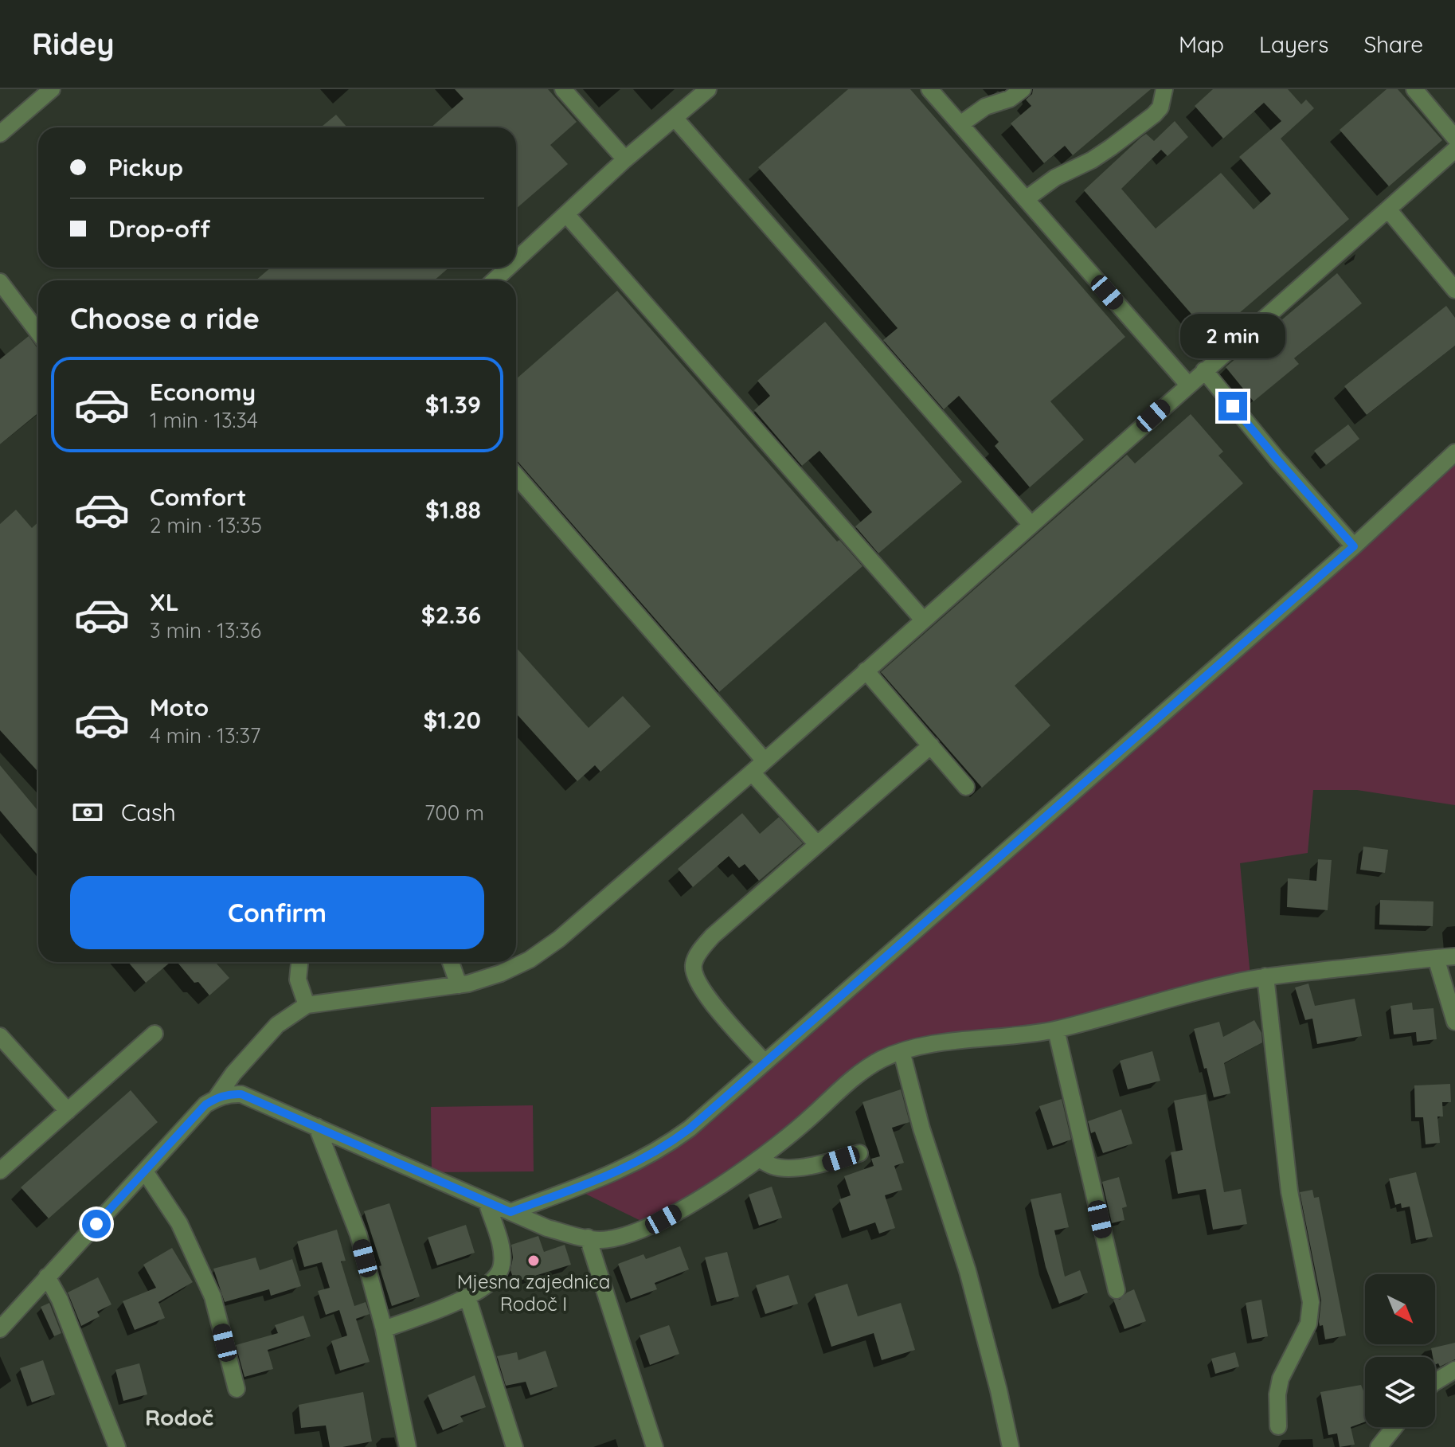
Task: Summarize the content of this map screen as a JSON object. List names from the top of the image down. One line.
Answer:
{"districts":["Rodoč"],"places":["Mjesna zajednica Rodoč I"],"north":"bottom right","page":{"header":"Ridey","nav":["Map","Layers","Share"],"banner":["Pickup","Drop-off"],"heading":"Choose a ride","bubble":"2 min","list":[{"name":"Economy","note":"1 min · 13:34","value":"$1.39"},{"name":"Comfort","note":"2 min · 13:35","value":"$1.88"},{"name":"XL","note":"3 min · 13:36","value":"$2.36"},{"name":"Moto","note":"4 min · 13:37","value":"$1.20"}],"pay":["Cash","700 m"],"buttons":"Confirm"}}
